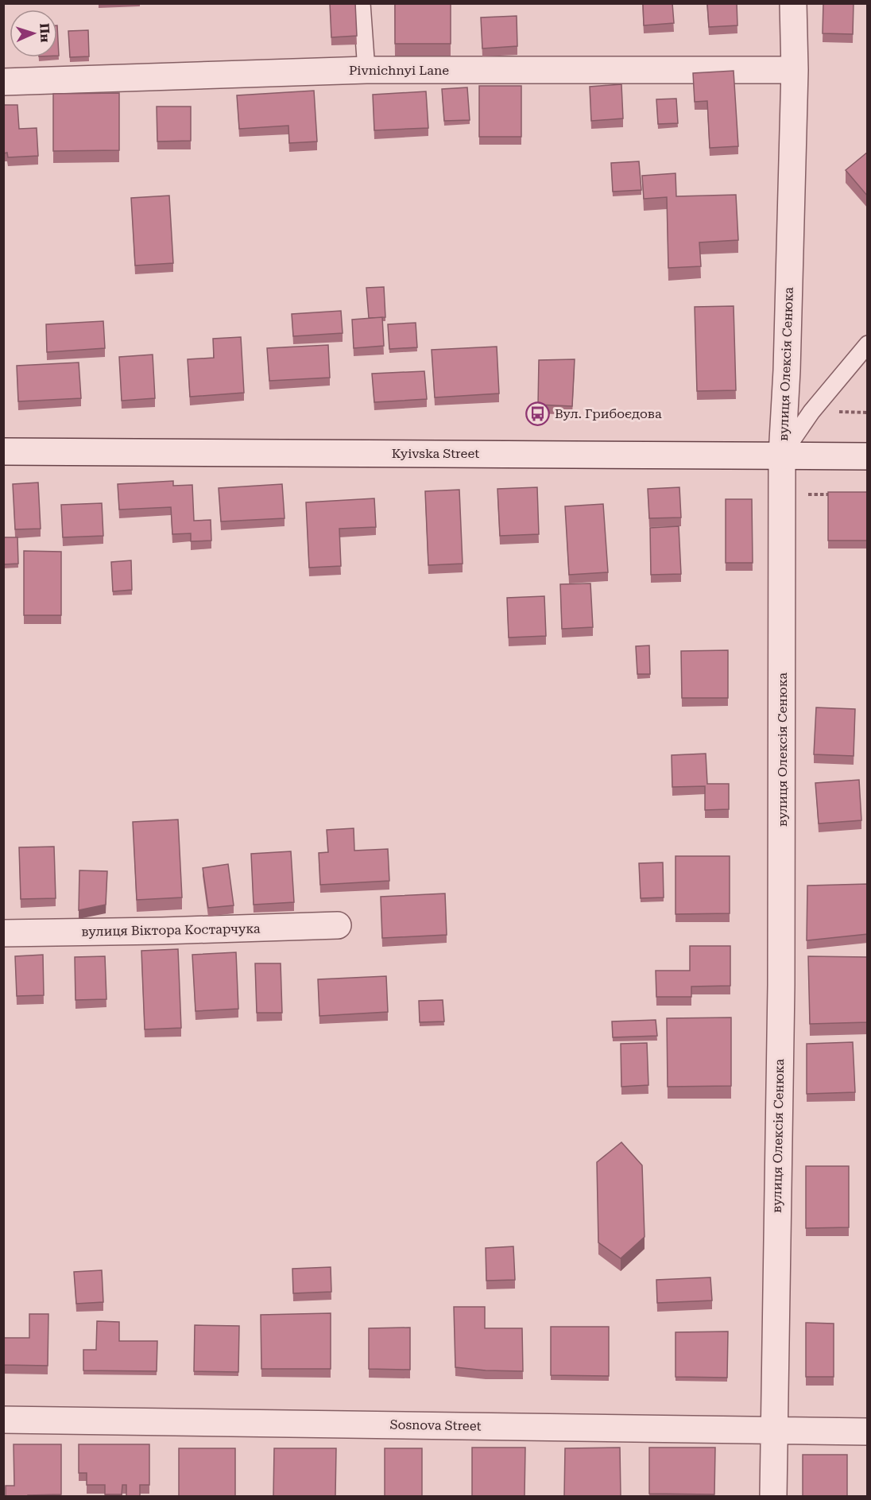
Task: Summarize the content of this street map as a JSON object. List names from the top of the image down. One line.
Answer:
{"streets":{"street":["Pivnichnyi Lane","вулиця Олексія Сенюка","Kyivska Street","вулиця Віктора Костарчука","Sosnova Street"]},"crossings":[["Pivnichnyi Lane","вулиця Олексія Сенюка"],["вулиця Олексія Сенюка","Kyivska Street"],["вулиця Олексія Сенюка","Sosnova Street"]],"places":{"bus stop":["Вул. Грибоєдова"]},"north":"right"}
